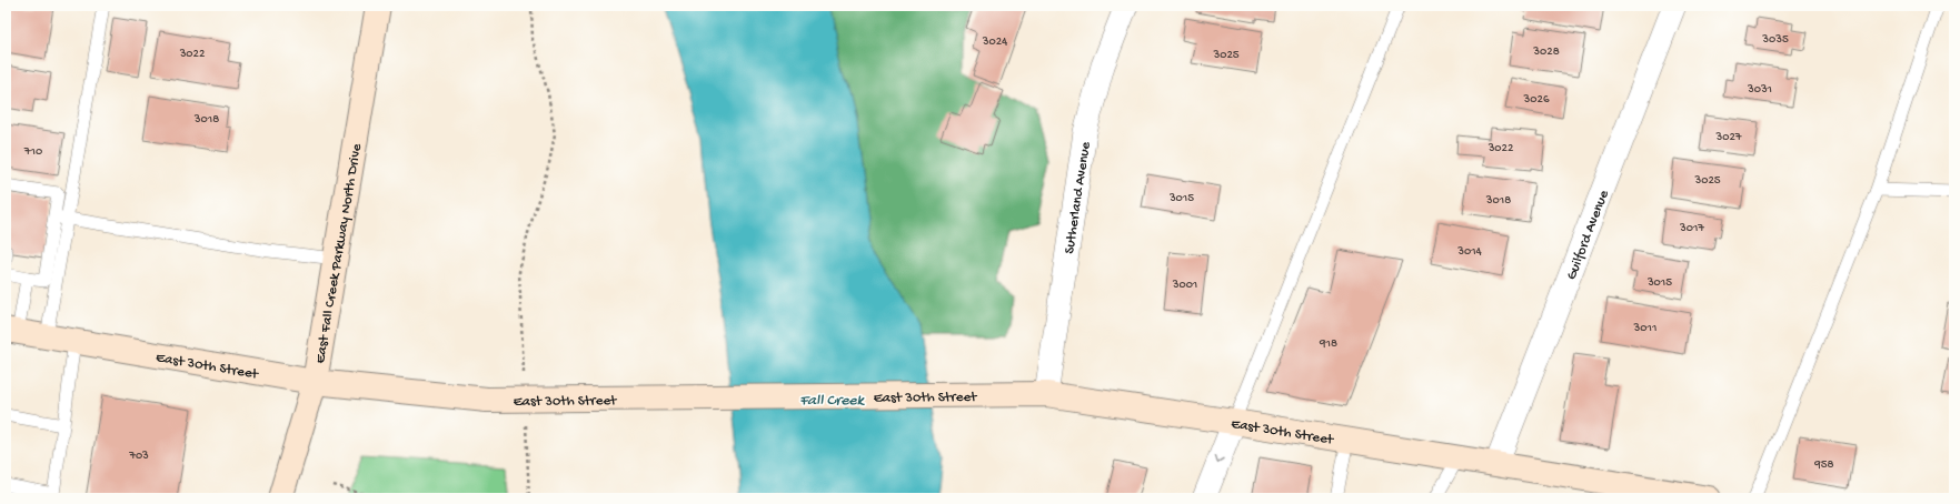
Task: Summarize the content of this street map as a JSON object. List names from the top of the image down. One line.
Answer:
{"streets":{"main road":["East Fall Creek Parkway North Drive","East 30th Street"],"street":["Sutherland Avenue","Guilford Avenue"]},"crossings":[["Sutherland Avenue","East 30th Street"],["Guilford Avenue","East 30th Street"],["East Fall Creek Parkway North Drive","East 30th Street"]],"water":["Fall Creek"],"house_numbers":["3035","3024","3028","3022","3025","3031","3026","3018","3027","3022","710","3025","3015","3018","3017","3014","3015","3001","3011","918","703","958"]}
